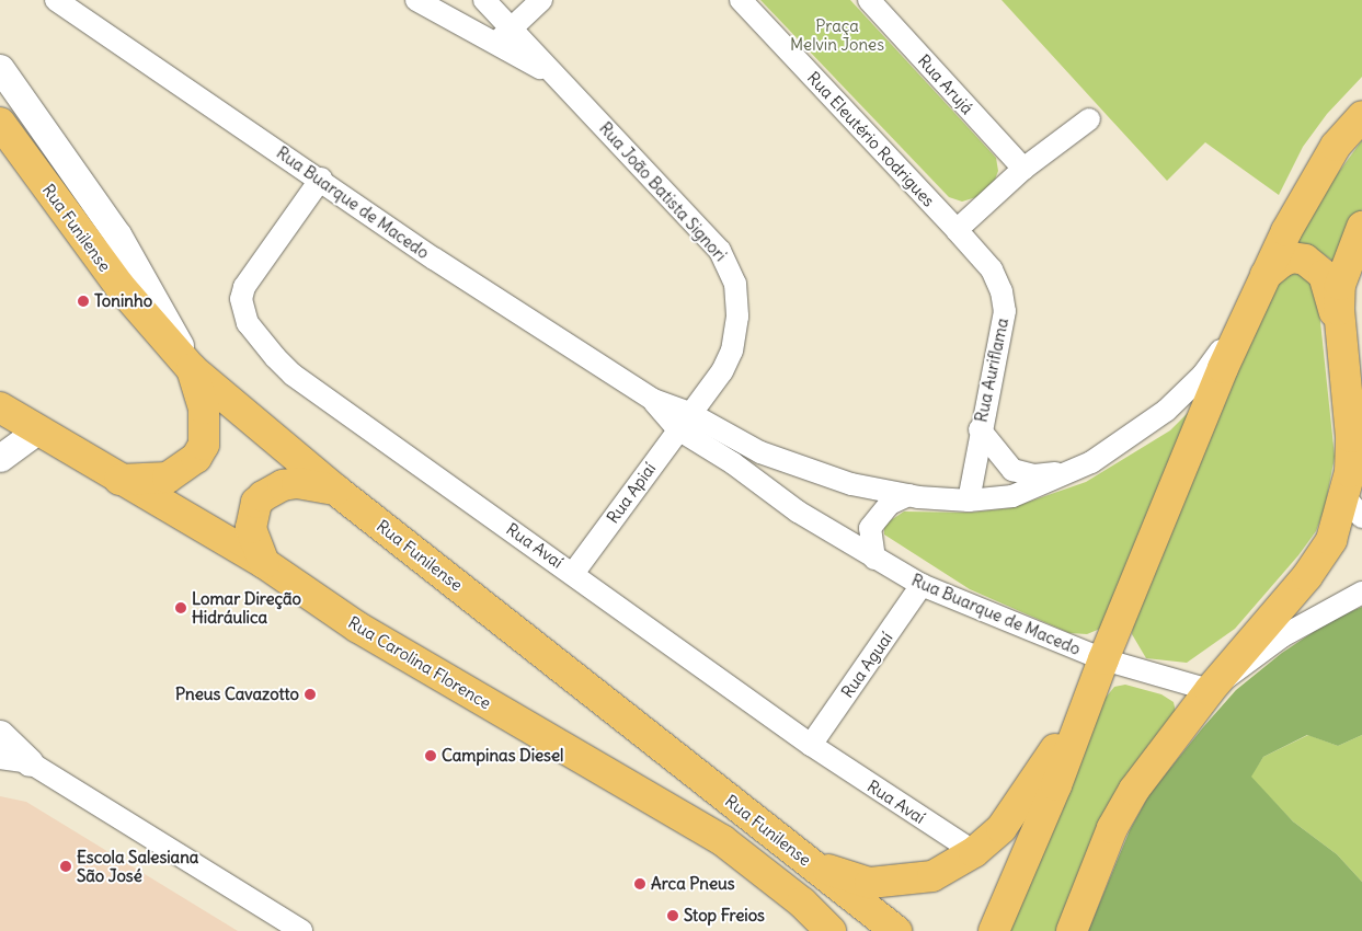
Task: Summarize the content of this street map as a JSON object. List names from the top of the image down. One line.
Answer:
{"streets":{"main road":["Rua Funilense","Rua Carolina Florence"],"street":["Rua Arujá","Rua Eleutério Rodrigues","Rua João Batista Signori","Rua Buarque de Macedo","Rua Auriflama","Rua Apiaí","Rua Avaí","Rua Aguaí"]},"crossings":[["Rua Eleutério Rodrigues","Rua Auriflama"],["Rua João Batista Signori","Rua Buarque de Macedo"],["Rua João Batista Signori","Rua Apiaí"],["Rua Buarque de Macedo","Rua Auriflama"],["Rua Buarque de Macedo","Rua Apiaí"],["Rua Buarque de Macedo","Rua Avaí"],["Rua Buarque de Macedo","Rua Aguaí"],["Rua Apiaí","Rua Avaí"],["Rua Avaí","Rua Aguaí"]],"parks":["Praça Melvin Jones"],"places":["Toninho","Lomar Direção Hidráulica","Pneus Cavazotto","Campinas Diesel","Escola Salesiana São José","Arca Pneus","Stop Freios"]}
